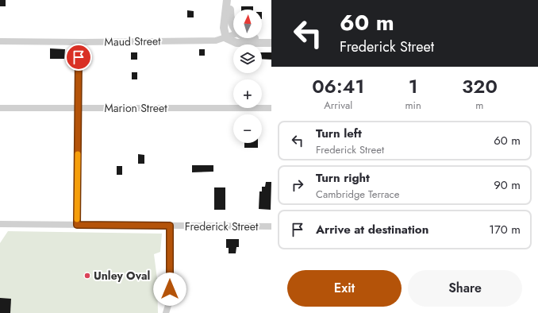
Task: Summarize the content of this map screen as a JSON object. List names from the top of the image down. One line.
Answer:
{"streets":{"street":["Maud Street","Marion Street","Frederick Street"]},"places":["Unley Oval"],"north":"top","page":{"turn":["60 m","Frederick Street"],"map_buttons":["+","−"],"eta":["06:41","Arrival","1","min","320","m"],"list":[{"name":"Turn left","note":"Frederick Street","value":"60 m"},{"name":"Turn right","note":"Cambridge Terrace","value":"90 m"},{"name":"Arrive at destination","value":"170 m"}],"buttons":["Exit","Share"]}}
